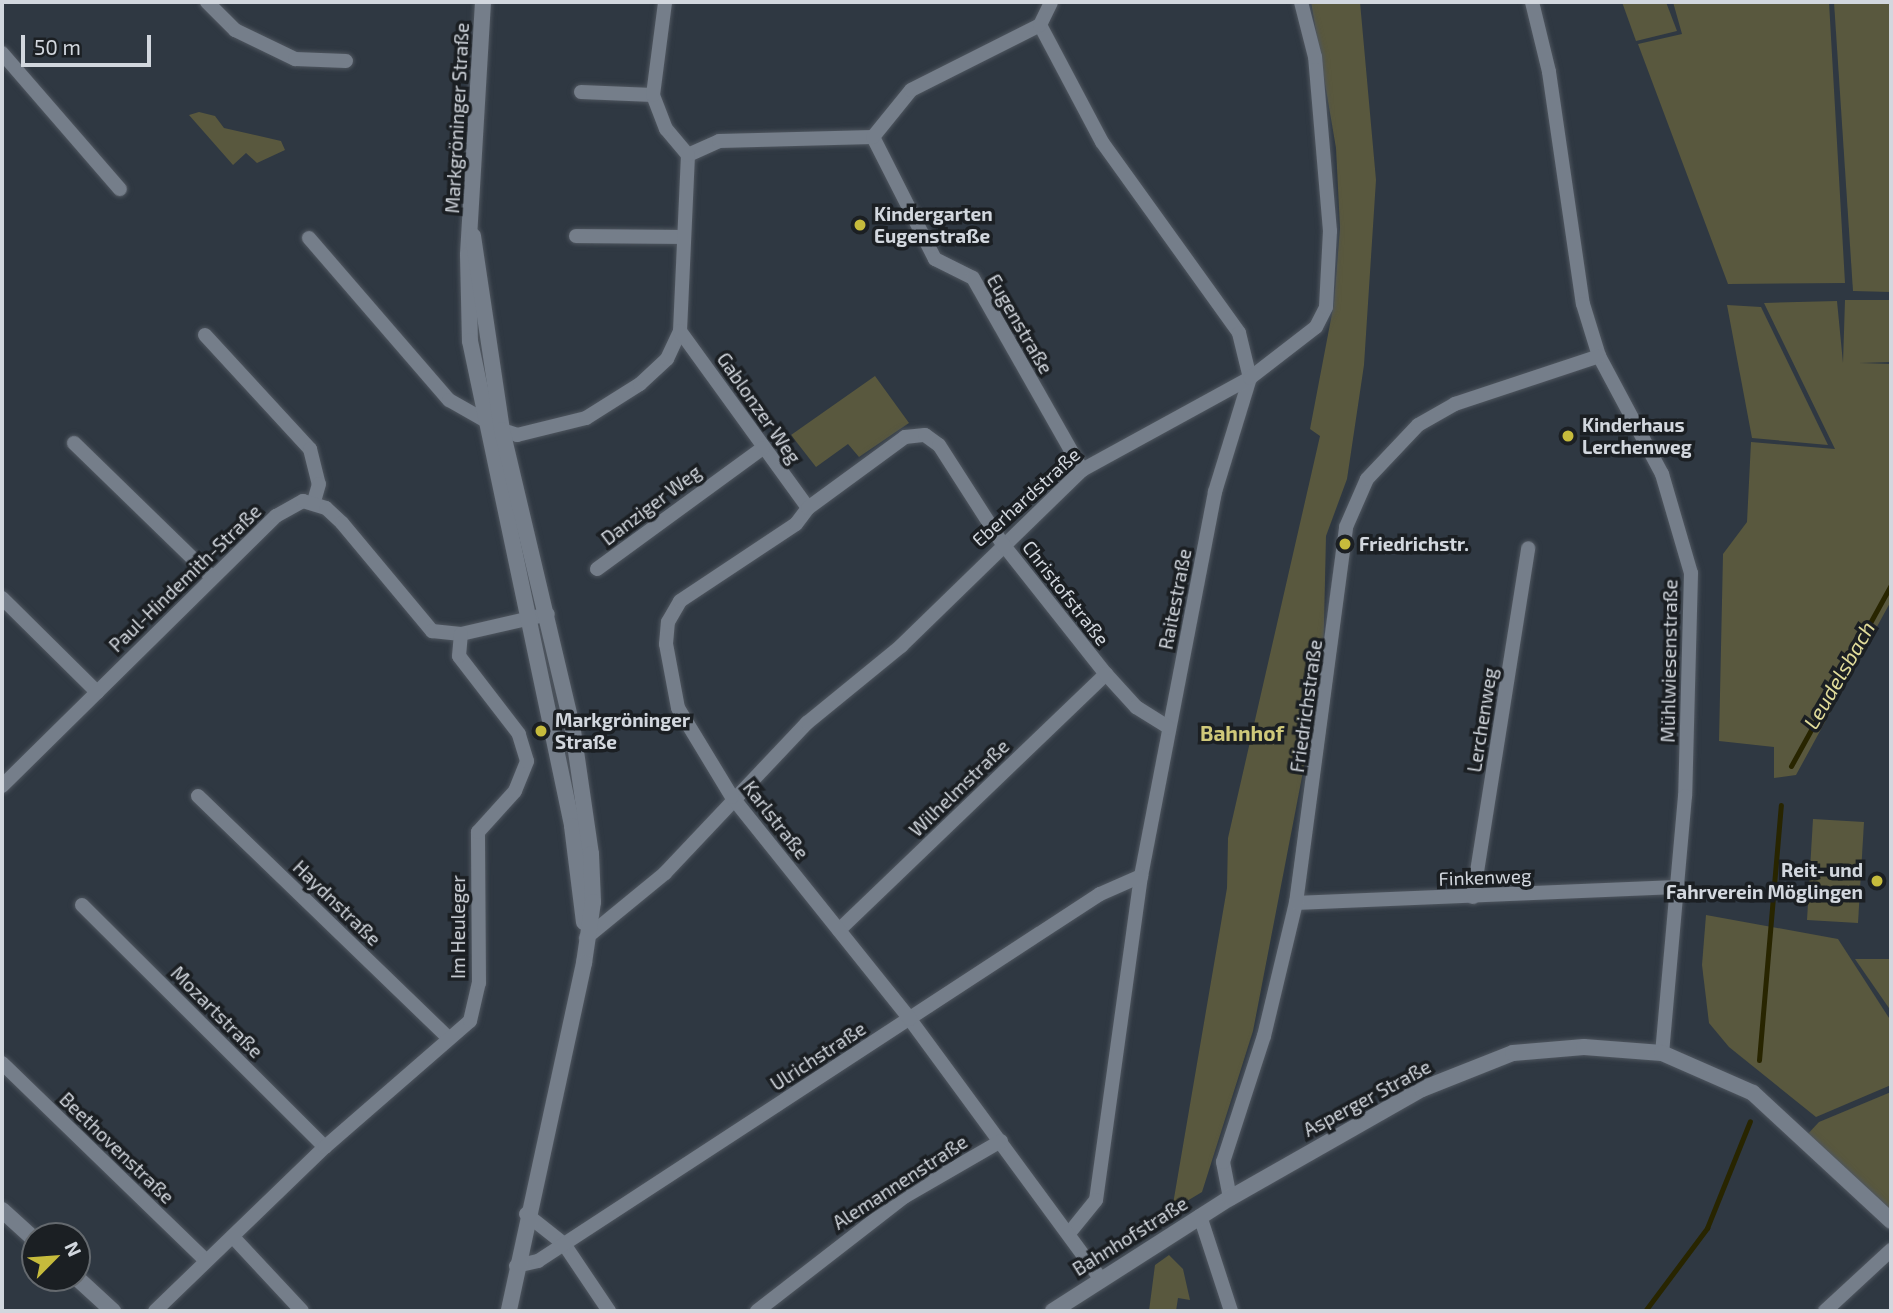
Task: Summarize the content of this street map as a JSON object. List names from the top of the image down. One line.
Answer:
{"streets":{"street":["Markgröninger Straße","Eugenstraße","Gablonzer Weg","Eberhardstraße","Danziger Weg","Paul-Hindemith-Straße","Christofstraße","Raitestraße","Mühlwiesenstraße","Friedrichstraße","Lerchenweg","Wilhelmstraße","Karlstraße","Finkenweg","Haydnstraße","Im Heuleger","Mozartstraße","Ulrichstraße","Asperger Straße","Beethovenstraße","Alemannenstraße","Bahnhofstraße"]},"crossings":[["Markgröninger Straße","Eberhardstraße"],["Markgröninger Straße","Ulrichstraße"],["Eugenstraße","Eberhardstraße"],["Gablonzer Weg","Danziger Weg"],["Gablonzer Weg","Karlstraße"],["Eberhardstraße","Christofstraße"],["Eberhardstraße","Raitestraße"],["Eberhardstraße","Karlstraße"],["Christofstraße","Raitestraße"],["Christofstraße","Wilhelmstraße"],["Christofstraße","Karlstraße"],["Raitestraße","Karlstraße"],["Raitestraße","Ulrichstraße"],["Mühlwiesenstraße","Friedrichstraße"],["Mühlwiesenstraße","Finkenweg"],["Mühlwiesenstraße","Asperger Straße"],["Friedrichstraße","Finkenweg"],["Friedrichstraße","Asperger Straße"],["Friedrichstraße","Bahnhofstraße"],["Lerchenweg","Finkenweg"],["Wilhelmstraße","Karlstraße"],["Karlstraße","Ulrichstraße"],["Karlstraße","Alemannenstraße"],["Karlstraße","Bahnhofstraße"],["Haydnstraße","Im Heuleger"],["Im Heuleger","Mozartstraße"],["Im Heuleger","Beethovenstraße"],["Asperger Straße","Bahnhofstraße"]],"districts":["Bahnhof"],"water":["Leudelsbach"],"places":["Kindergarten Eugenstraße","Kinderhaus Lerchenweg","Friedrichstr.","Markgröninger Straße","Reit- und Fahrverein Möglingen"],"scale_bar":"50 m","north":"top right"}
